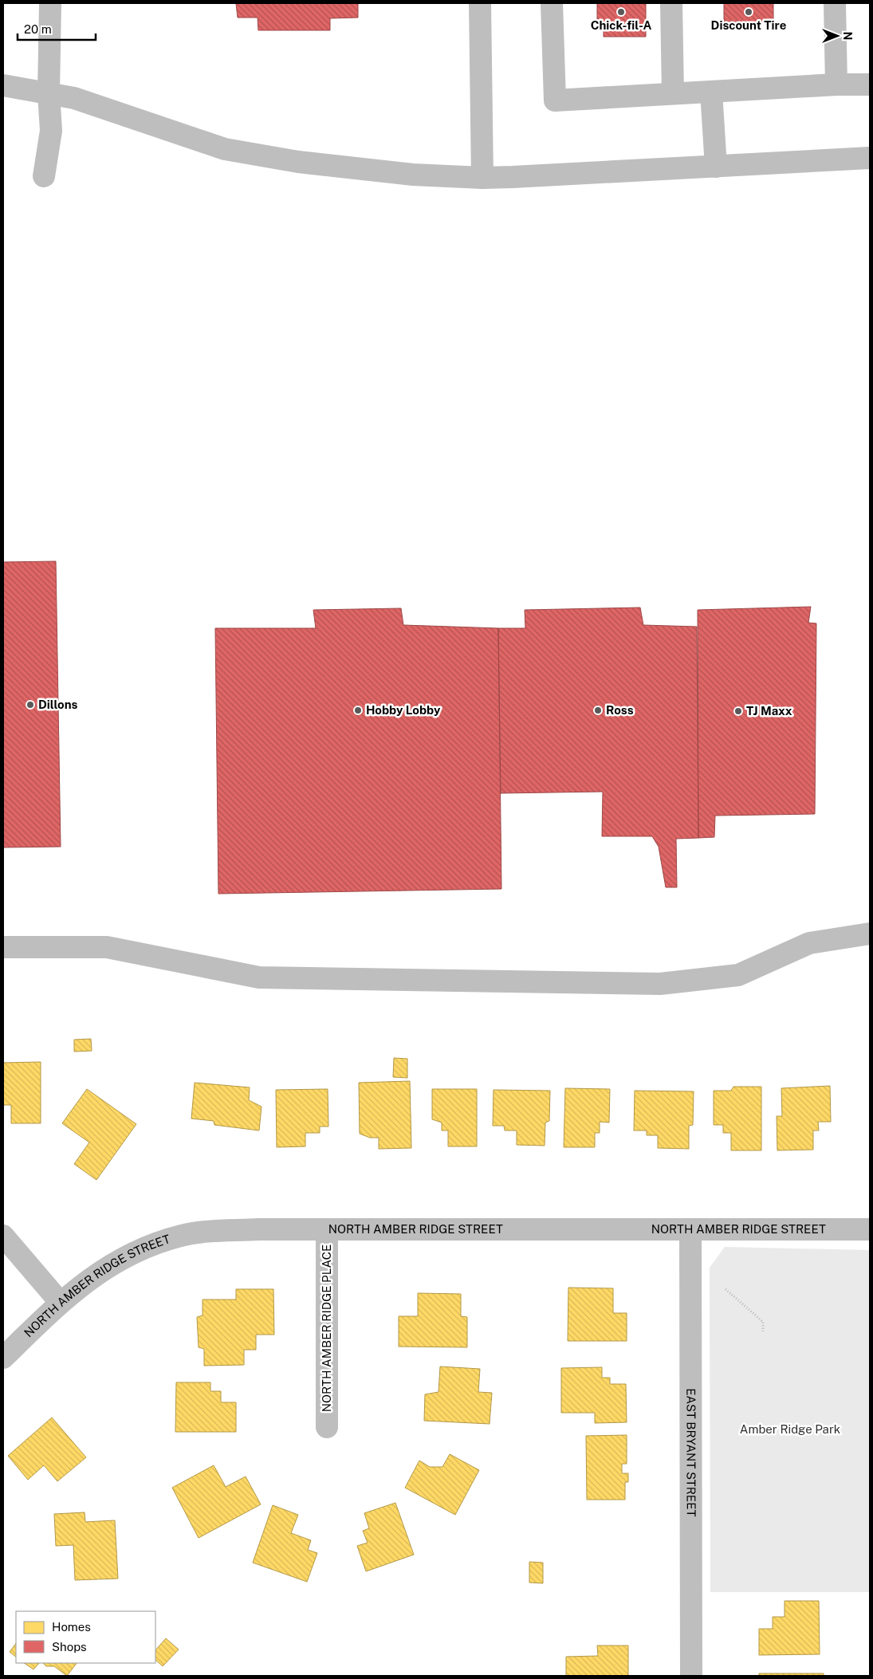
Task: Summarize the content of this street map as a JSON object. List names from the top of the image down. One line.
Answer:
{"streets":{"street":["NORTH AMBER RIDGE STREET","NORTH AMBER RIDGE PLACE","EAST BRYANT STREET"]},"crossings":[["NORTH AMBER RIDGE STREET","NORTH AMBER RIDGE PLACE"],["NORTH AMBER RIDGE STREET","EAST BRYANT STREET"]],"parks":["Amber Ridge Park"],"places":["Chick-fil-A","Discount Tire","Dillons","Hobby Lobby","Ross","TJ Maxx"],"legend":["Homes","Shops"],"scale_bar":"20 m","north":"right"}
